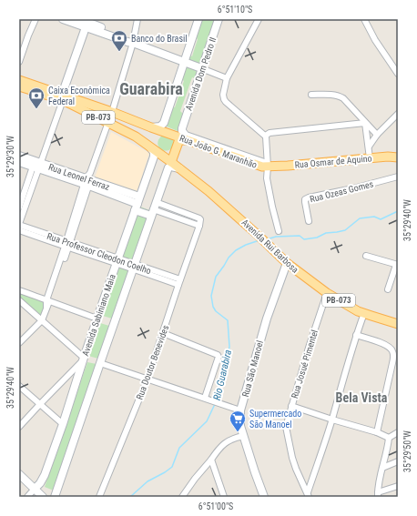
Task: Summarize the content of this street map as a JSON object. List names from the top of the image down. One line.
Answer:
{"streets":{"main road":["PB-073","Rua João G. Maranhão","Rua Osmar de Aquino","Avenida Rui Barbosa"],"street":["Avenida Dom Pedro II","Rua Leonel Ferraz","Rua Ozeas Gomes","Rua Professor Cleodon Coelho","Avenida Sabiniano Maia","Rua Doutor Benevides","Rua Josué Pimentel","Rua São Manoel"]},"crossings":[["Avenida Dom Pedro II","PB-073"],["Avenida Dom Pedro II","Rua João G. Maranhão"],["PB-073","Rua João G. Maranhão"],["PB-073","Avenida Rui Barbosa"],["PB-073","Avenida Sabiniano Maia"],["Rua João G. Maranhão","Rua Osmar de Aquino"],["Rua Leonel Ferraz","Avenida Sabiniano Maia"],["Avenida Rui Barbosa","Avenida Sabiniano Maia"],["Avenida Rui Barbosa","Rua Josué Pimentel"],["Avenida Rui Barbosa","Rua São Manoel"],["Rua Professor Cleodon Coelho","Avenida Sabiniano Maia"],["Rua Professor Cleodon Coelho","Rua Doutor Benevides"]],"districts":["Guarabira","Bela Vista"],"water":["Rio Guarabira"],"places":{"bank":["Banco do Brasil","Caixa Econômica Federal"],"supermarket":["Supermercado São Manoel"]},"coordinates":["6°51'10\"S","35°29'30\"W","35°29'40\"W","35°29'50\"W","6°51'00\"S"]}
